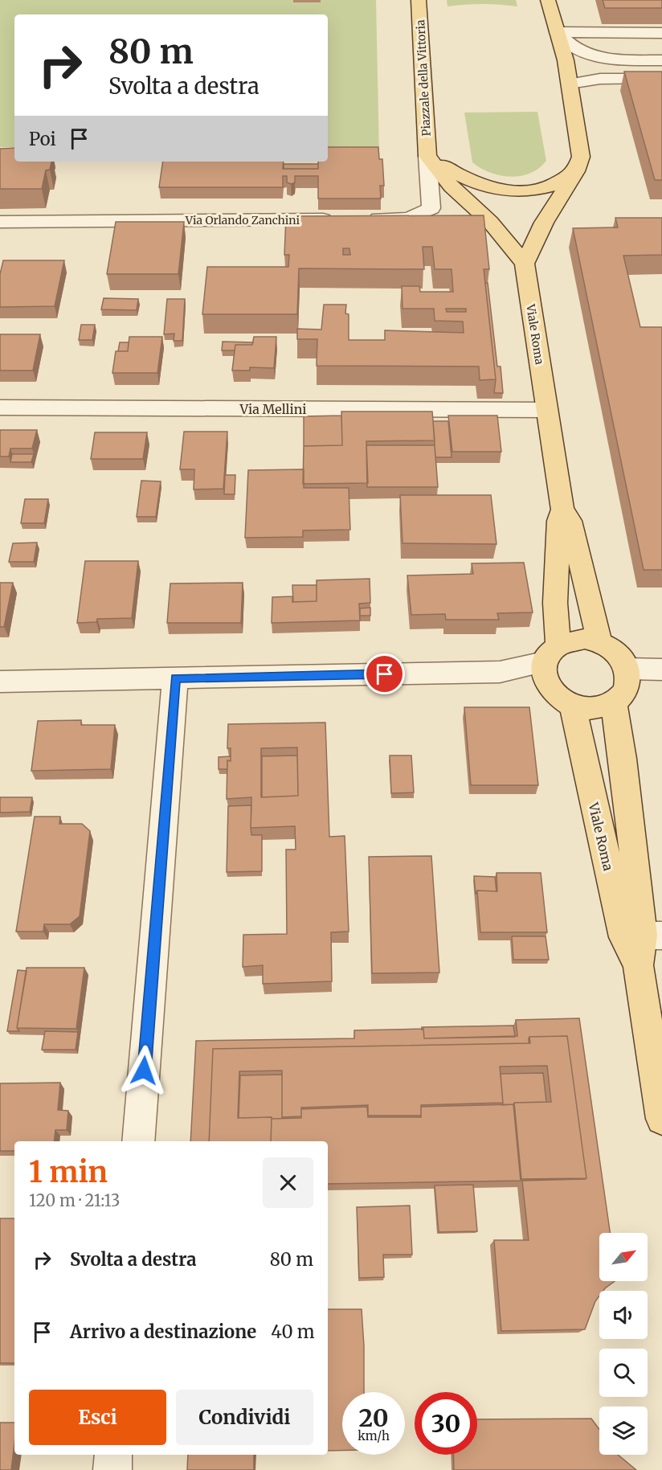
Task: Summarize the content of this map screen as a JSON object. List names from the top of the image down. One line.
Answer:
{"streets":{"main road":["Piazzale della Vittoria","Viale Roma"],"street":["Via Orlando Zanchini","Via Mellini"]},"crossings":[["Piazzale della Vittoria","Viale Roma"],["Viale Roma","Via Mellini"]],"north":"top right","page":{"turn":["80 m","Svolta a destra"],"then":"Poi","heading":["1 min","120 m · 21:13"],"list":[{"name":"Svolta a destra","value":"80 m"},{"name":"Arrivo a destinazione","value":"40 m"}],"buttons":["Esci","Condividi"],"speed":"20 km/h","limit":"30"}}
